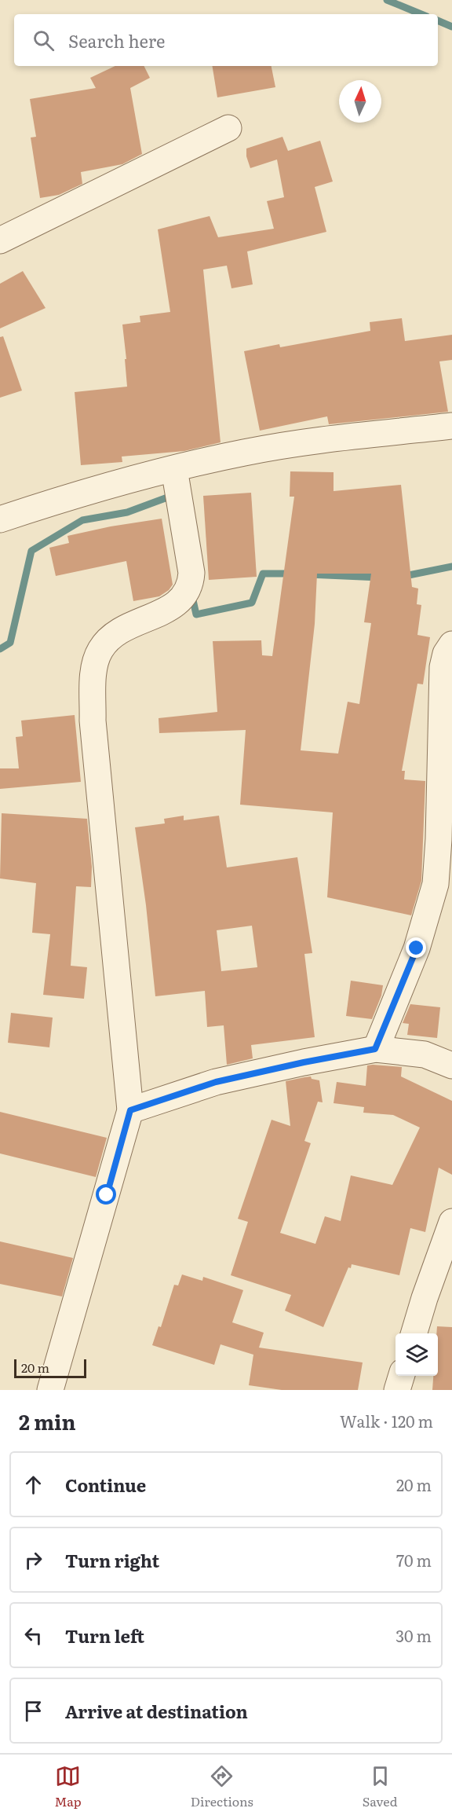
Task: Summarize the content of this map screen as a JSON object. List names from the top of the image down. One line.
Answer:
{"scale_bar":"20 m","north":"top","page":{"search":"Search here","scale":"20 m","heading":["2 min","Walk · 120 m"],"list":[["Continue","20 m"],["Turn right","70 m"],["Turn left","30 m"],"Arrive at destination"],"nav":["Map","Directions","Saved"]}}
